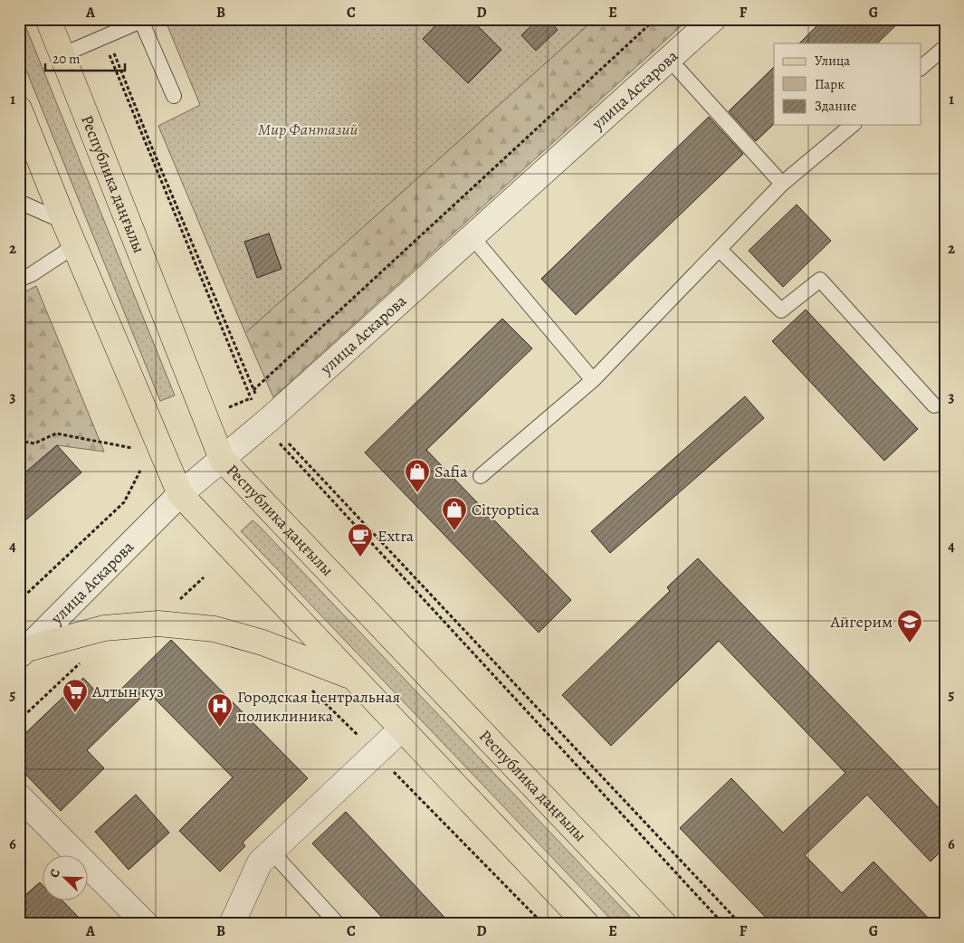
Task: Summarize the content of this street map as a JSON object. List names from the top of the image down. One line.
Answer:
{"streets":{"main road":["улица Аскарова","Республика даңғылы"]},"crossings":[["улица Аскарова","Республика даңғылы"]],"parks":["Мир Фантазий"],"places":{"shop":["Safia","Cityoptica"],"cafe":["Extra"],"school or university":["Айгерим"],"supermarket":["Алтын куз"],"hospital":["Городская центральная поликлиника"]},"legend":["Улица","Парк","Здание"],"scale_bar":"20 m","north":"top left","grid":{"columns":["A","B","C","D","E","F","G"],"rows":["1","2","3","4","5","6"]}}
